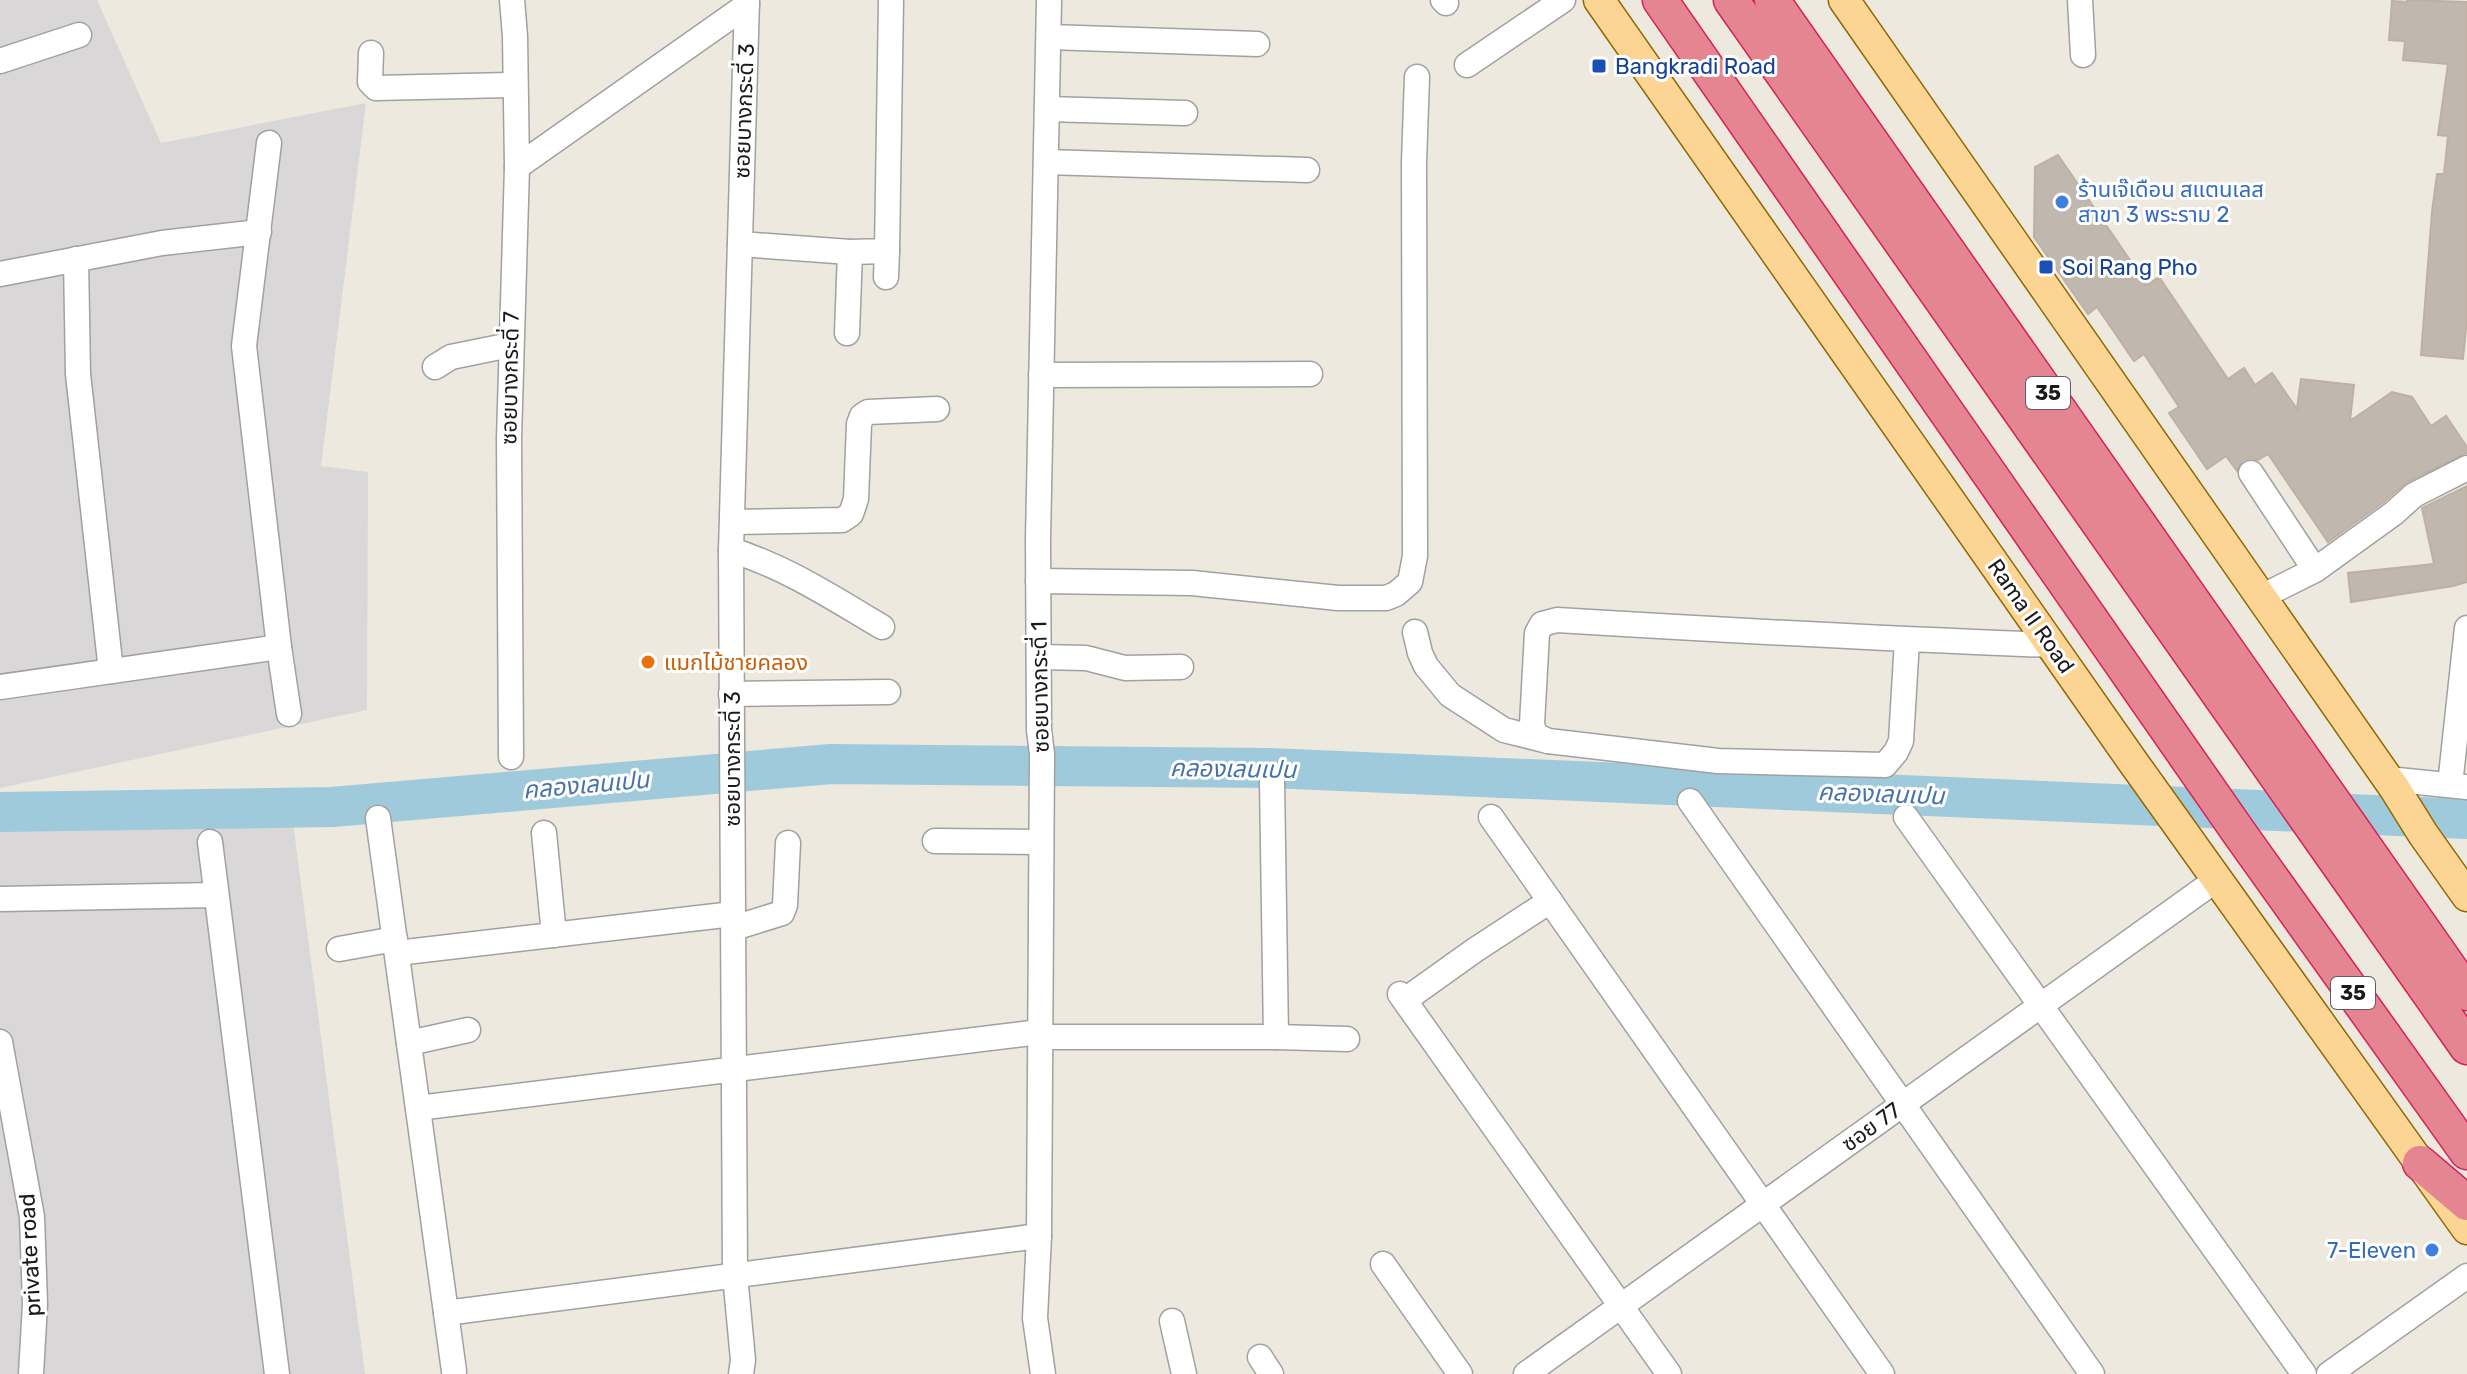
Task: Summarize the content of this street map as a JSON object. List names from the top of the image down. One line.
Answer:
{"streets":{"highway":["35"],"main road":["Rama II Road"],"street":["ซอยบางกระดี่ 3","ซอยบางกระดี่ 7","ซอยบางกระดี่ 1","ซอย 77","private road"]},"crossings":[["Rama II Road","ซอย 77"]],"water":["คลองเลนเปน"],"places":{"transit":["Bangkradi Road","Soi Rang Pho"],"other":["ร้านเจ๊เดือน สแตนเลส สาขา 3 พระราม 2","แมกไม้ชายคลอง","7-Eleven"]}}
